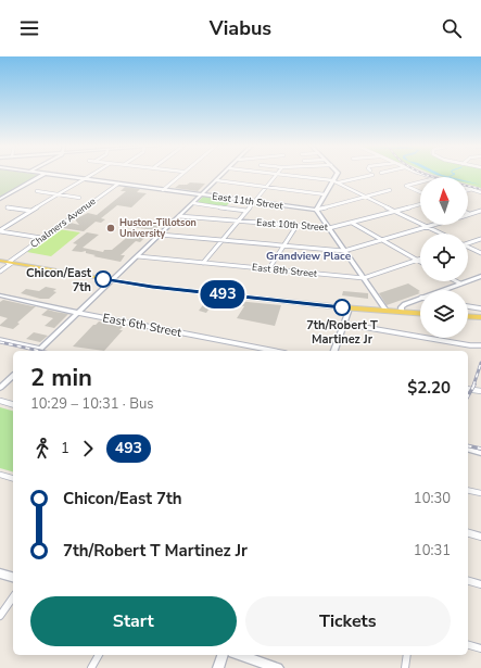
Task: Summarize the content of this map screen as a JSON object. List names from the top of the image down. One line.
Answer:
{"streets":{"street":["East 11th Street","Chalmers Avenue","East 10th Street","East 8th Street","East 6th Street"]},"crossings":[["East 11th Street","Chalmers Avenue"]],"districts":["Grandview Place"],"places":["Huston-Tillotson University","Chicon/East 7th","7th/Robert T Martinez Jr"],"lines":["bus line 493"],"north":"top","page":{"header":"Viabus","on_map":"493","heading":["2 min","10:29 – 10:31 · Bus","$2.20"],"legs":["1","493"],"list":[{"name":"Chicon/East 7th","value":"10:30"},{"name":"7th/Robert T Martinez Jr","value":"10:31"}],"buttons":["Start","Tickets"]}}
